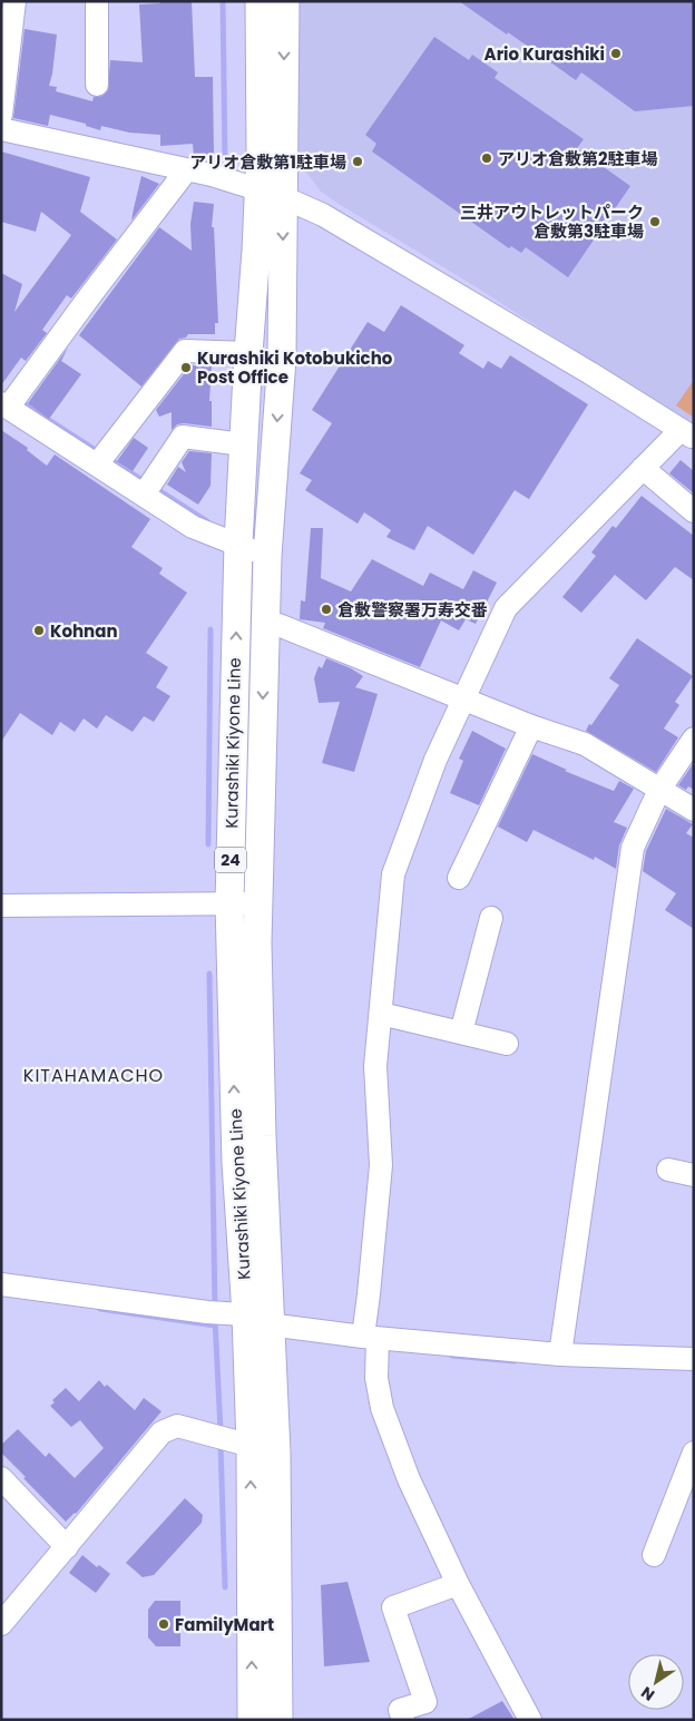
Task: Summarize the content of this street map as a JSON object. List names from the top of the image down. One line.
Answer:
{"streets":{"main road":["Kurashiki Kiyone Line","24"]},"districts":["KITAHAMACHO"],"places":["Ario Kurashiki","アリオ倉敷第2駐車場","アリオ倉敷第1駐車場","三井アウトレットパーク 倉敷第3駐車場","Kurashiki Kotobukicho Post Office","倉敷警察署万寿交番","Kohnan","FamilyMart"],"north":"bottom left"}
